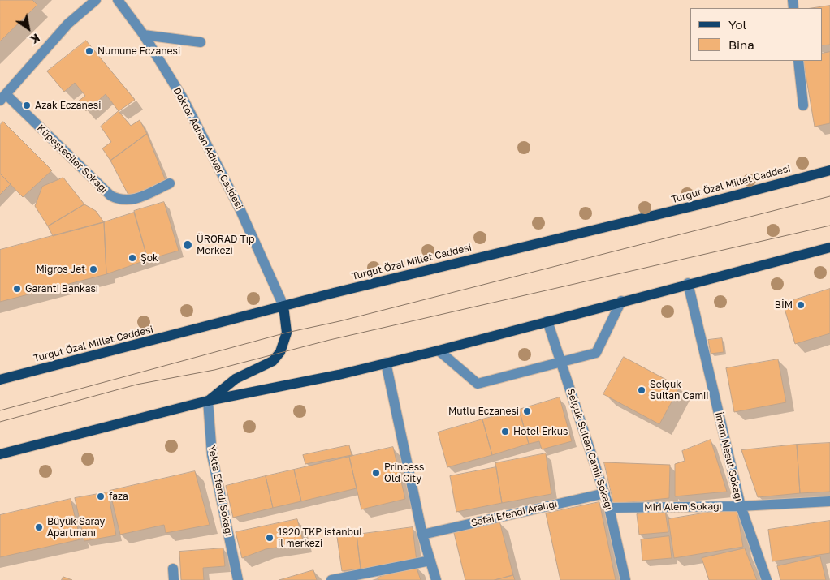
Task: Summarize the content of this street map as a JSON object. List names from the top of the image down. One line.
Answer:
{"streets":{"main road":["Turgut Özal Millet Caddesi"],"street":["Doktor Adnan Adıvar Caddesi","Küpeşteciler Sokağı","Selçuk Sultan Camii Sokağı","İmam Mesut Sokağı","Yekta Efendi Sokağı","Miri Alem Sokağı","Sefai Efendi Aralığı"]},"crossings":[["Doktor Adnan Adıvar Caddesi","Turgut Özal Millet Caddesi"],["Selçuk Sultan Camii Sokağı","Miri Alem Sokağı"],["Selçuk Sultan Camii Sokağı","Sefai Efendi Aralığı"],["İmam Mesut Sokağı","Miri Alem Sokağı"]],"places":["Numune Eczanesi","Azak Eczanesi","ÜRORAD Tıp Merkezi","Şok","Migros Jet","Garanti Bankası","BİM","Selçuk Sultan Camii","Mutlu Eczanesi","Hotel Erkus","Princess Old City","faza","Büyük Saray Apartmanı","1920 TKP istanbul il merkezi"],"legend":["Yol","Bina"],"north":"bottom right"}
